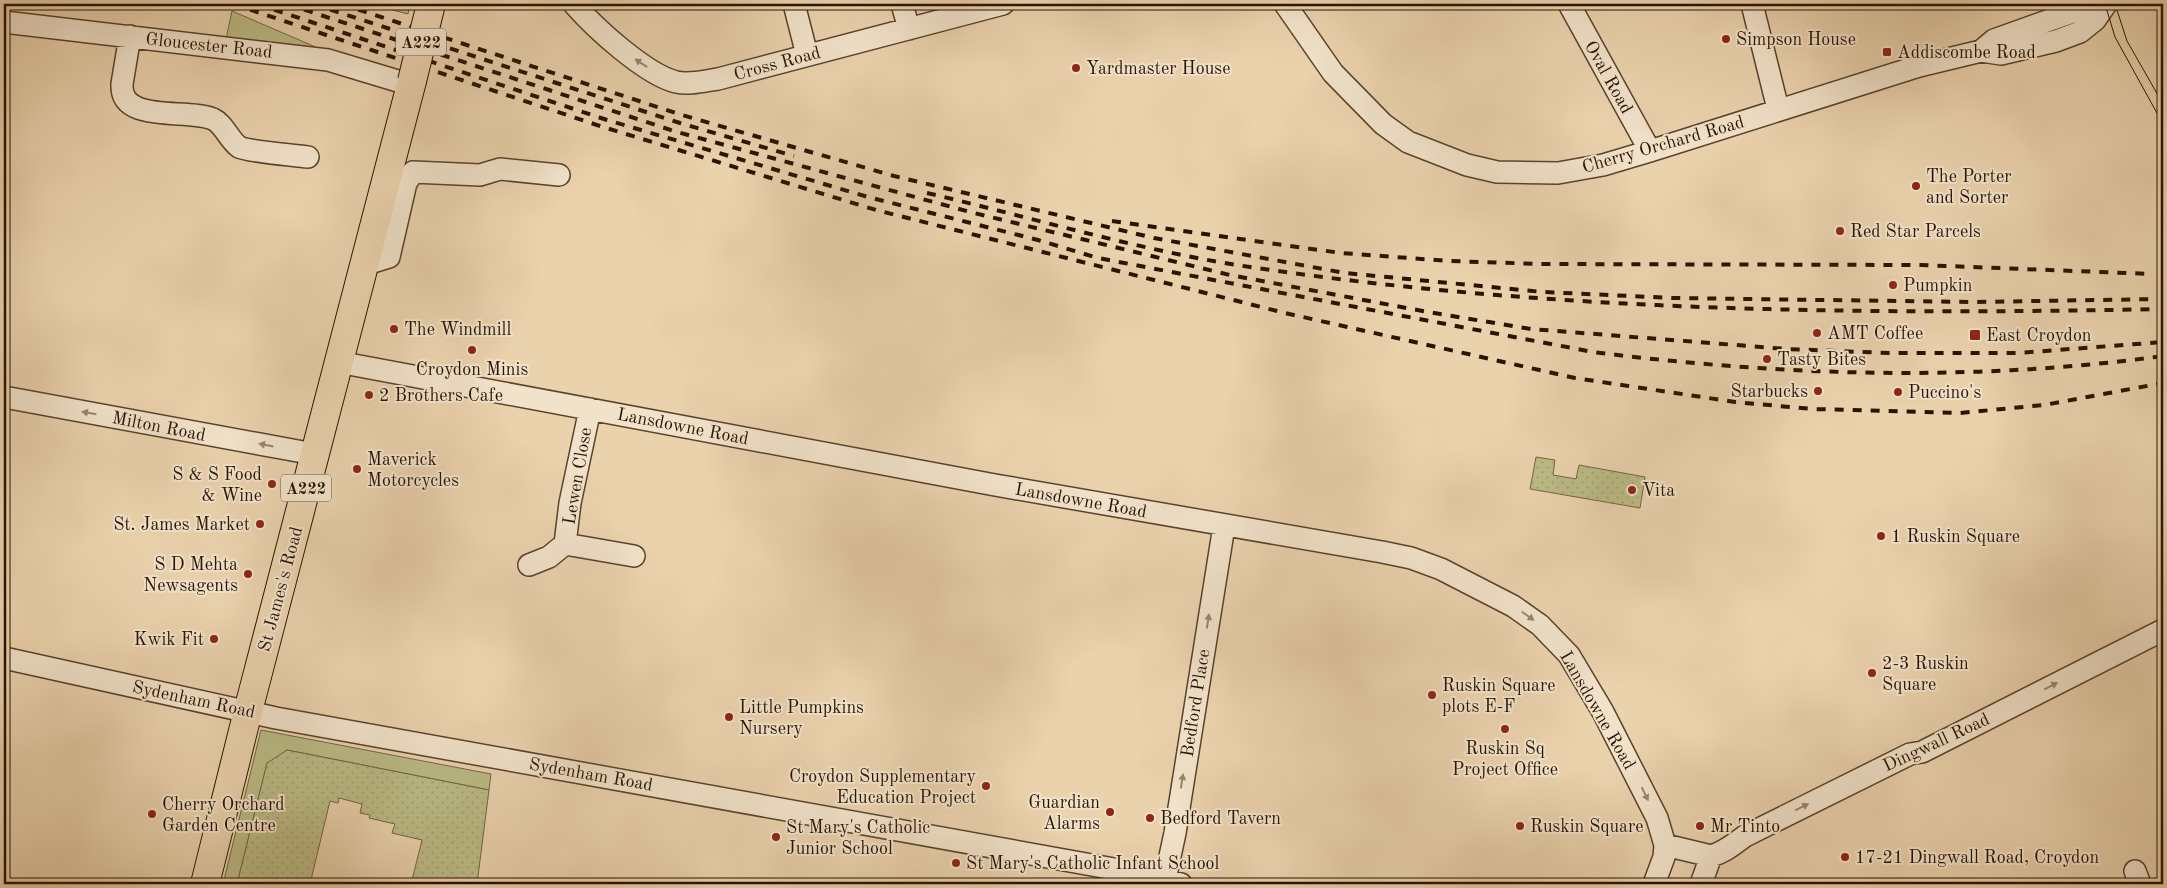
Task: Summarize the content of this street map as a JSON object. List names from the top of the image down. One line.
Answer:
{"streets":{"main road":["A222","St James's Road"],"street":["Gloucester Road","Cross Road","Oval Road","Cherry Orchard Road","Milton Road","Lansdowne Road","Lewen Close","Sydenham Road","Bedford Place","Dingwall Road"]},"crossings":[["A222","Gloucester Road"],["A222","St James's Road"],["Oval Road","Cherry Orchard Road"],["Milton Road","St James's Road"],["Lansdowne Road","Lewen Close"],["Lansdowne Road","St James's Road"],["Lansdowne Road","Bedford Place"],["St James's Road","Sydenham Road"],["Sydenham Road","Bedford Place"]],"one_way":["Cross Road","Milton Road","Lansdowne Road","Bedford Place","Dingwall Road"],"places":{"other":["Simpson House","Yardmaster House","The Porter and Sorter","Red Star Parcels","Pumpkin","The Windmill","AMT Coffee","Croydon Minis","Tasty Bites","Starbucks","Puccino's","2 Brothers Cafe","Maverick Motorcycles","S & S Food & Wine","Vita","St. James Market","1 Ruskin Square","S D Mehta Newsagents","Kwik Fit","2-3 Ruskin Square","Ruskin Square plots E-F","Little Pumpkins Nursery","Ruskin Sq Project Office","Croydon Supplementary Education Project","Guardian Alarms","Cherry Orchard Garden Centre","Bedford Tavern","Ruskin Square","Mr Tinto","St Mary's Catholic Junior School","17-21 Dingwall Road, Croydon","St Mary's Catholic Infant School"],"transit":["Addiscombe Road","East Croydon"]}}
